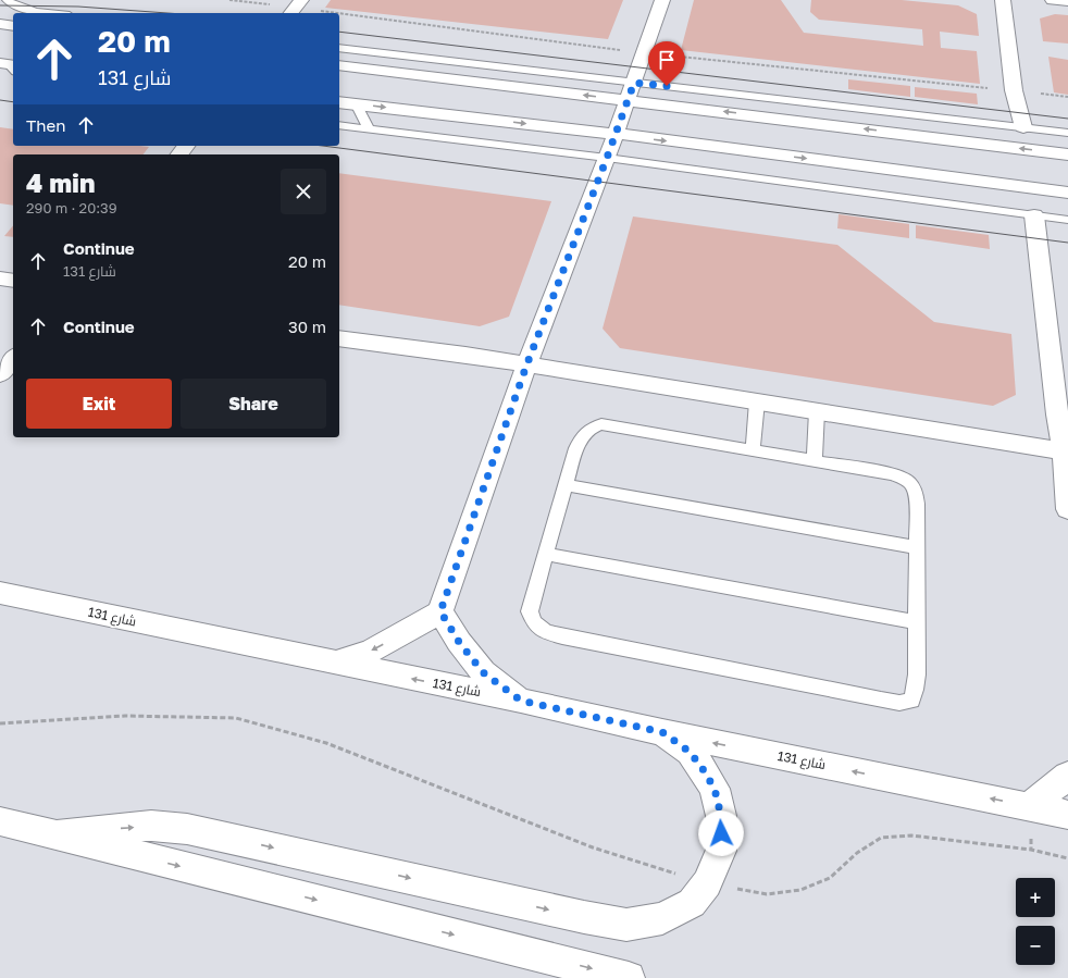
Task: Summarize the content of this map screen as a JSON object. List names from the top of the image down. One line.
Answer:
{"streets":{"street":["شارع 131"]},"page":{"turn":["20 m","شارع 131"],"then":"Then","heading":["4 min","290 m · 20:39"],"list":[{"name":"Continue","note":"شارع 131","value":"20 m"},{"name":"Continue","value":"30 m"}],"buttons":["Exit","Share"],"map_buttons":["+","−"]}}
